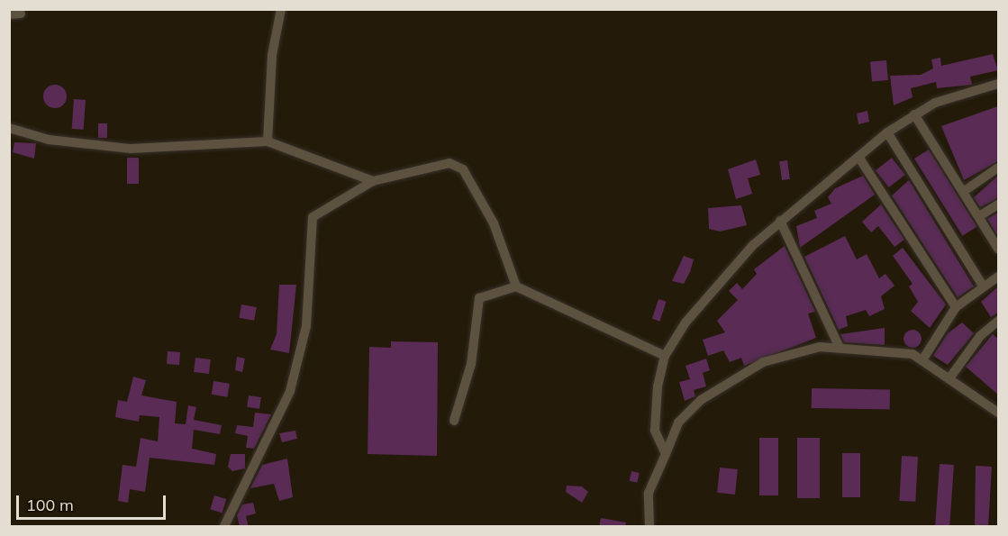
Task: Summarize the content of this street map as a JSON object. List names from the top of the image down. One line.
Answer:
{"scale_bar":"100 m"}
